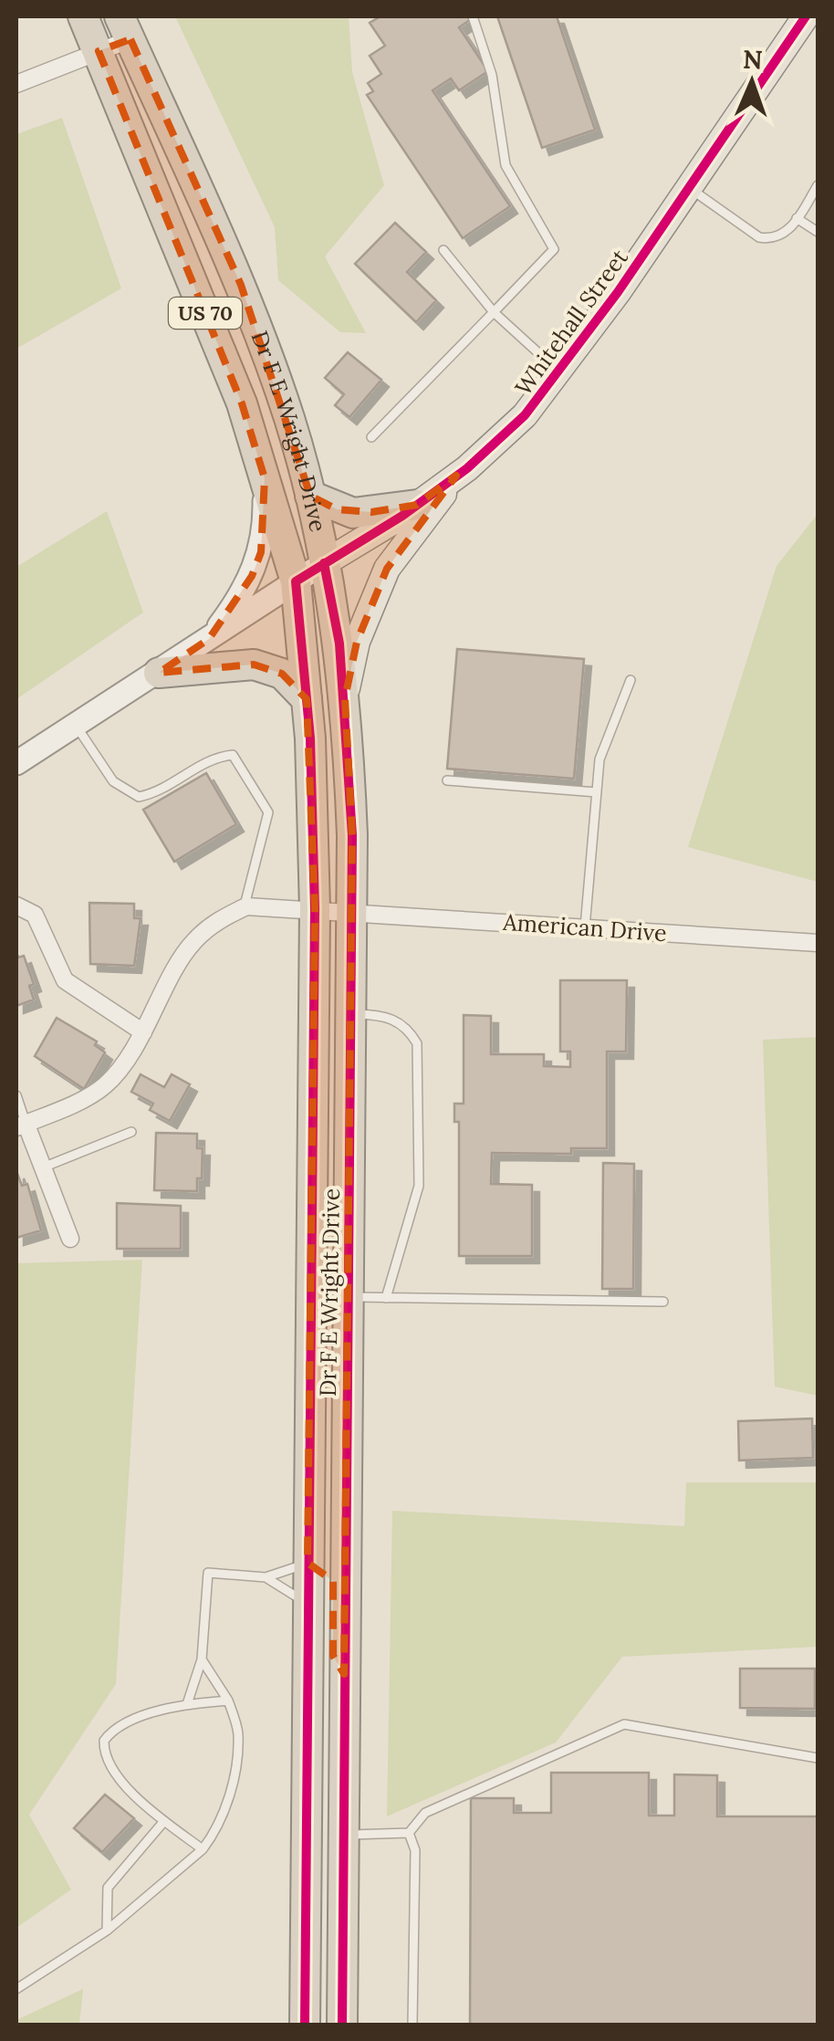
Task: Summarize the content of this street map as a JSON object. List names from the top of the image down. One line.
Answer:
{"streets":{"highway":["US 70","Dr F E Wright Drive"],"main road":["Whitehall Street"],"street":["American Drive"]},"crossings":[["US 70","Whitehall Street"],["US 70","Dr F E Wright Drive"],["US 70","American Drive"],["Whitehall Street","Dr F E Wright Drive"],["Dr F E Wright Drive","American Drive"]],"north":"top"}
